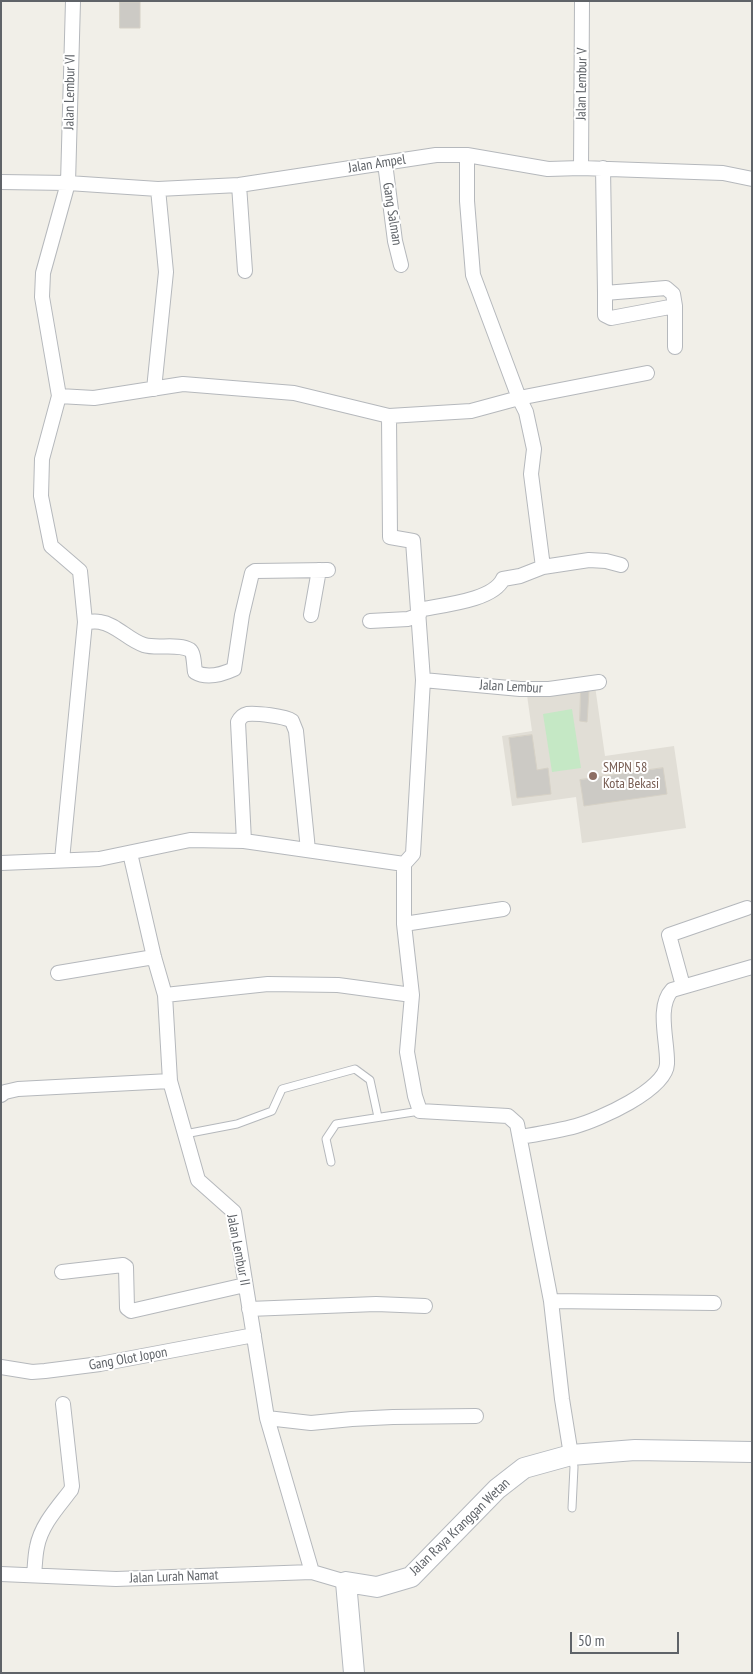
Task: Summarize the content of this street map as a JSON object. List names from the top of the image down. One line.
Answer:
{"streets":{"main road":["Jalan Raya Kranggan Wetan"],"street":["Jalan Lembur V","Jalan Lembur VI","Jalan Ampel","Gang Salman","Jalan Lembur","Jalan Lembur II","Gang Olot Jopon","Jalan Lurah Namat"]},"crossings":[["Jalan Lembur V","Jalan Ampel"],["Jalan Lembur VI","Jalan Ampel"],["Jalan Ampel","Gang Salman"],["Jalan Lembur II","Gang Olot Jopon"],["Jalan Lembur II","Jalan Lurah Namat"],["Jalan Raya Kranggan Wetan","Jalan Lurah Namat"]],"places":["SMPN 58 Kota Bekasi"],"scale_bar":"50 m"}
